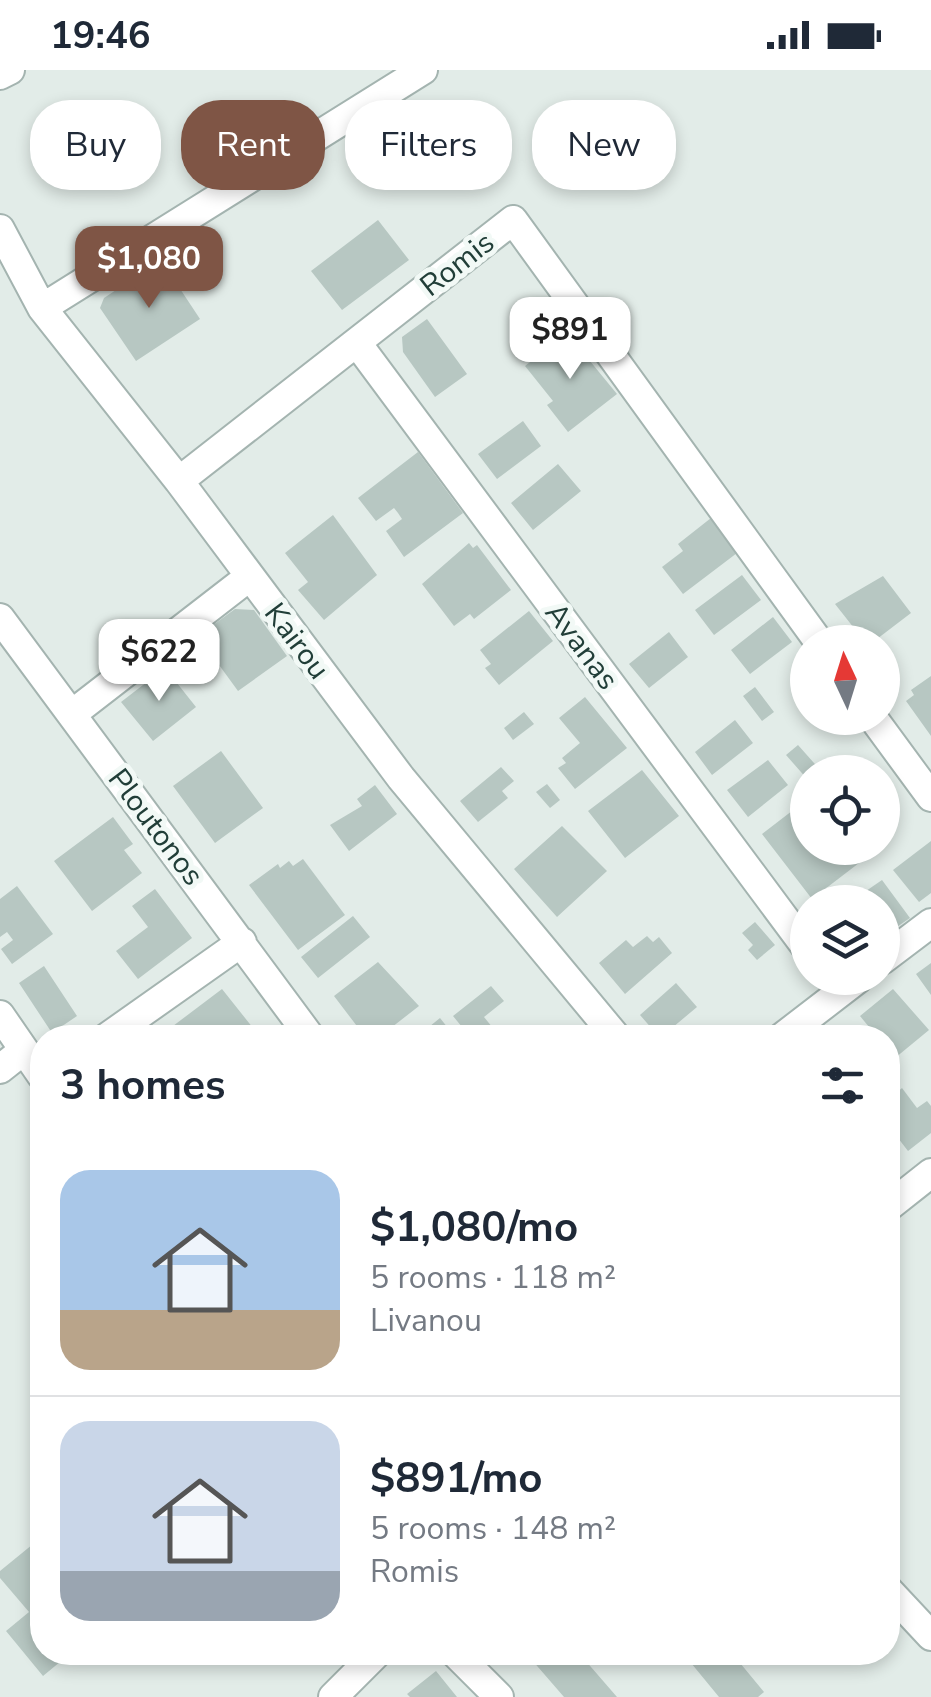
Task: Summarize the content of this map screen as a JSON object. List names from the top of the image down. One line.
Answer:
{"streets":{"street":["Romis","Kairou","Avanas","Ploutonos"]},"crossings":[["Romis","Kairou"],["Romis","Avanas"]],"north":"top","page":{"status":"19:46","chip":["Buy","Rent","Filters","New"],"price":["$1,080","$891","$622"],"heading":"3 homes","list":[{"name":"$1,080/mo","note":"5 rooms · 118 m² · Livanou"},{"name":"$891/mo","note":"5 rooms · 148 m² · Romis"}]}}
